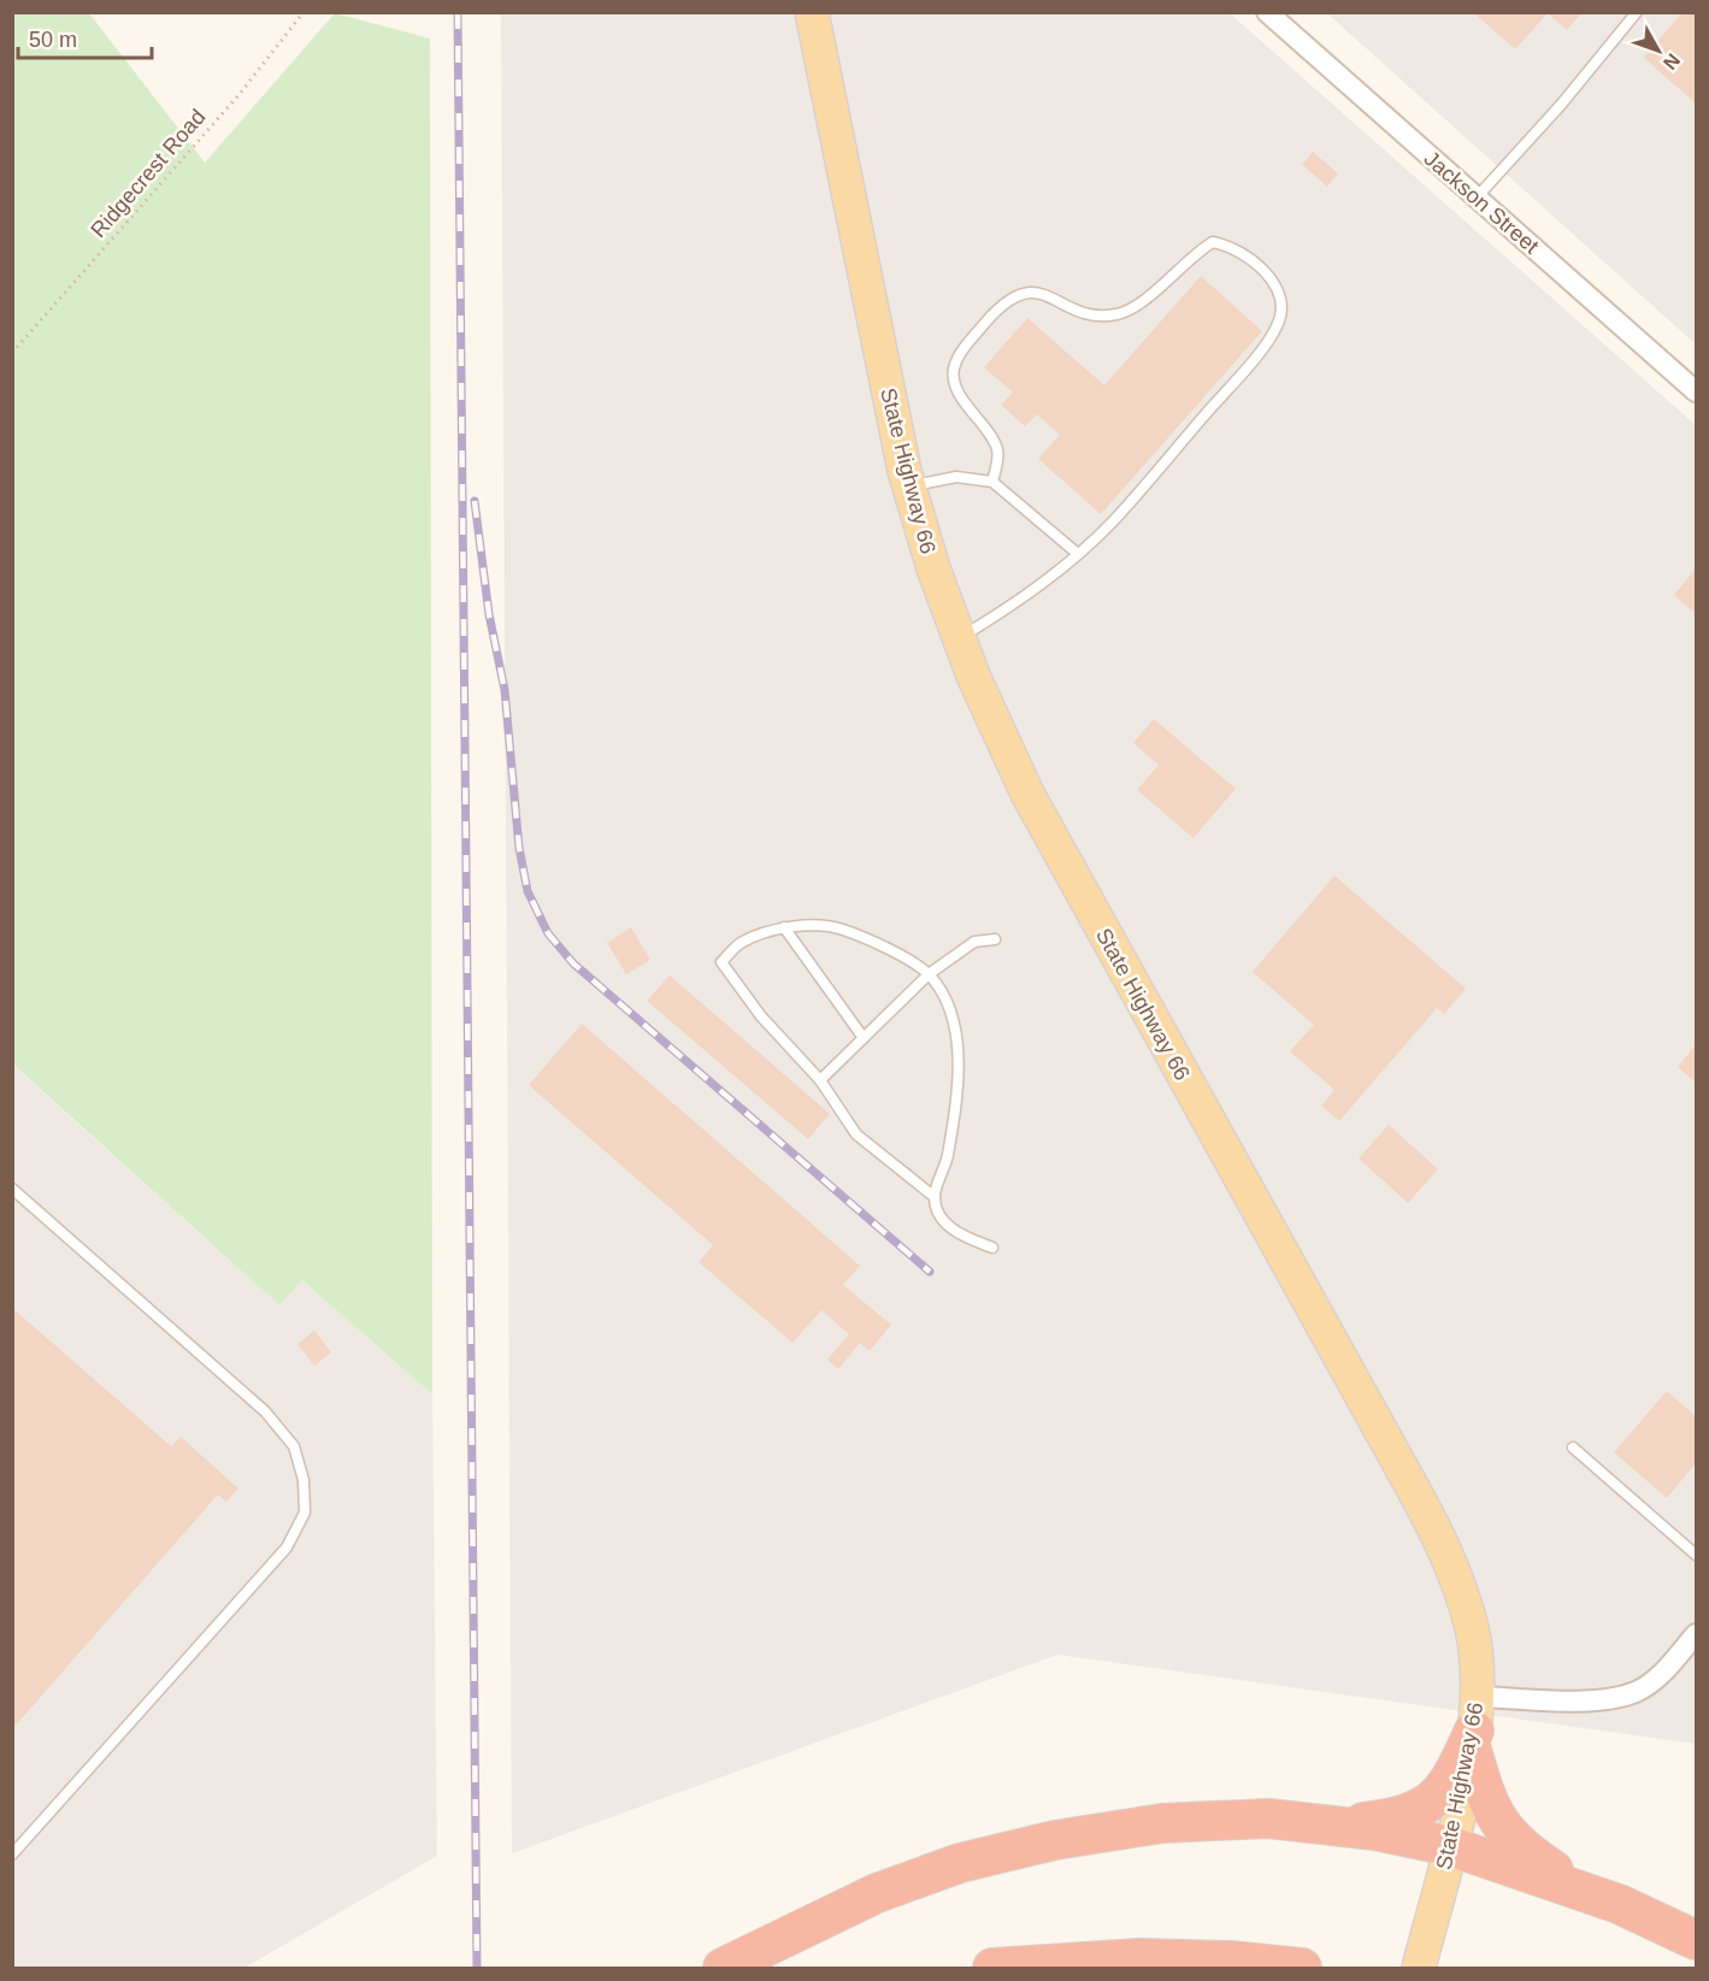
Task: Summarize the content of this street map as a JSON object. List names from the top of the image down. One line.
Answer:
{"streets":{"main road":["State Highway 66"],"street":["Jackson Street"],"path":["Ridgecrest Road"]},"scale_bar":"50 m","north":"bottom right"}
